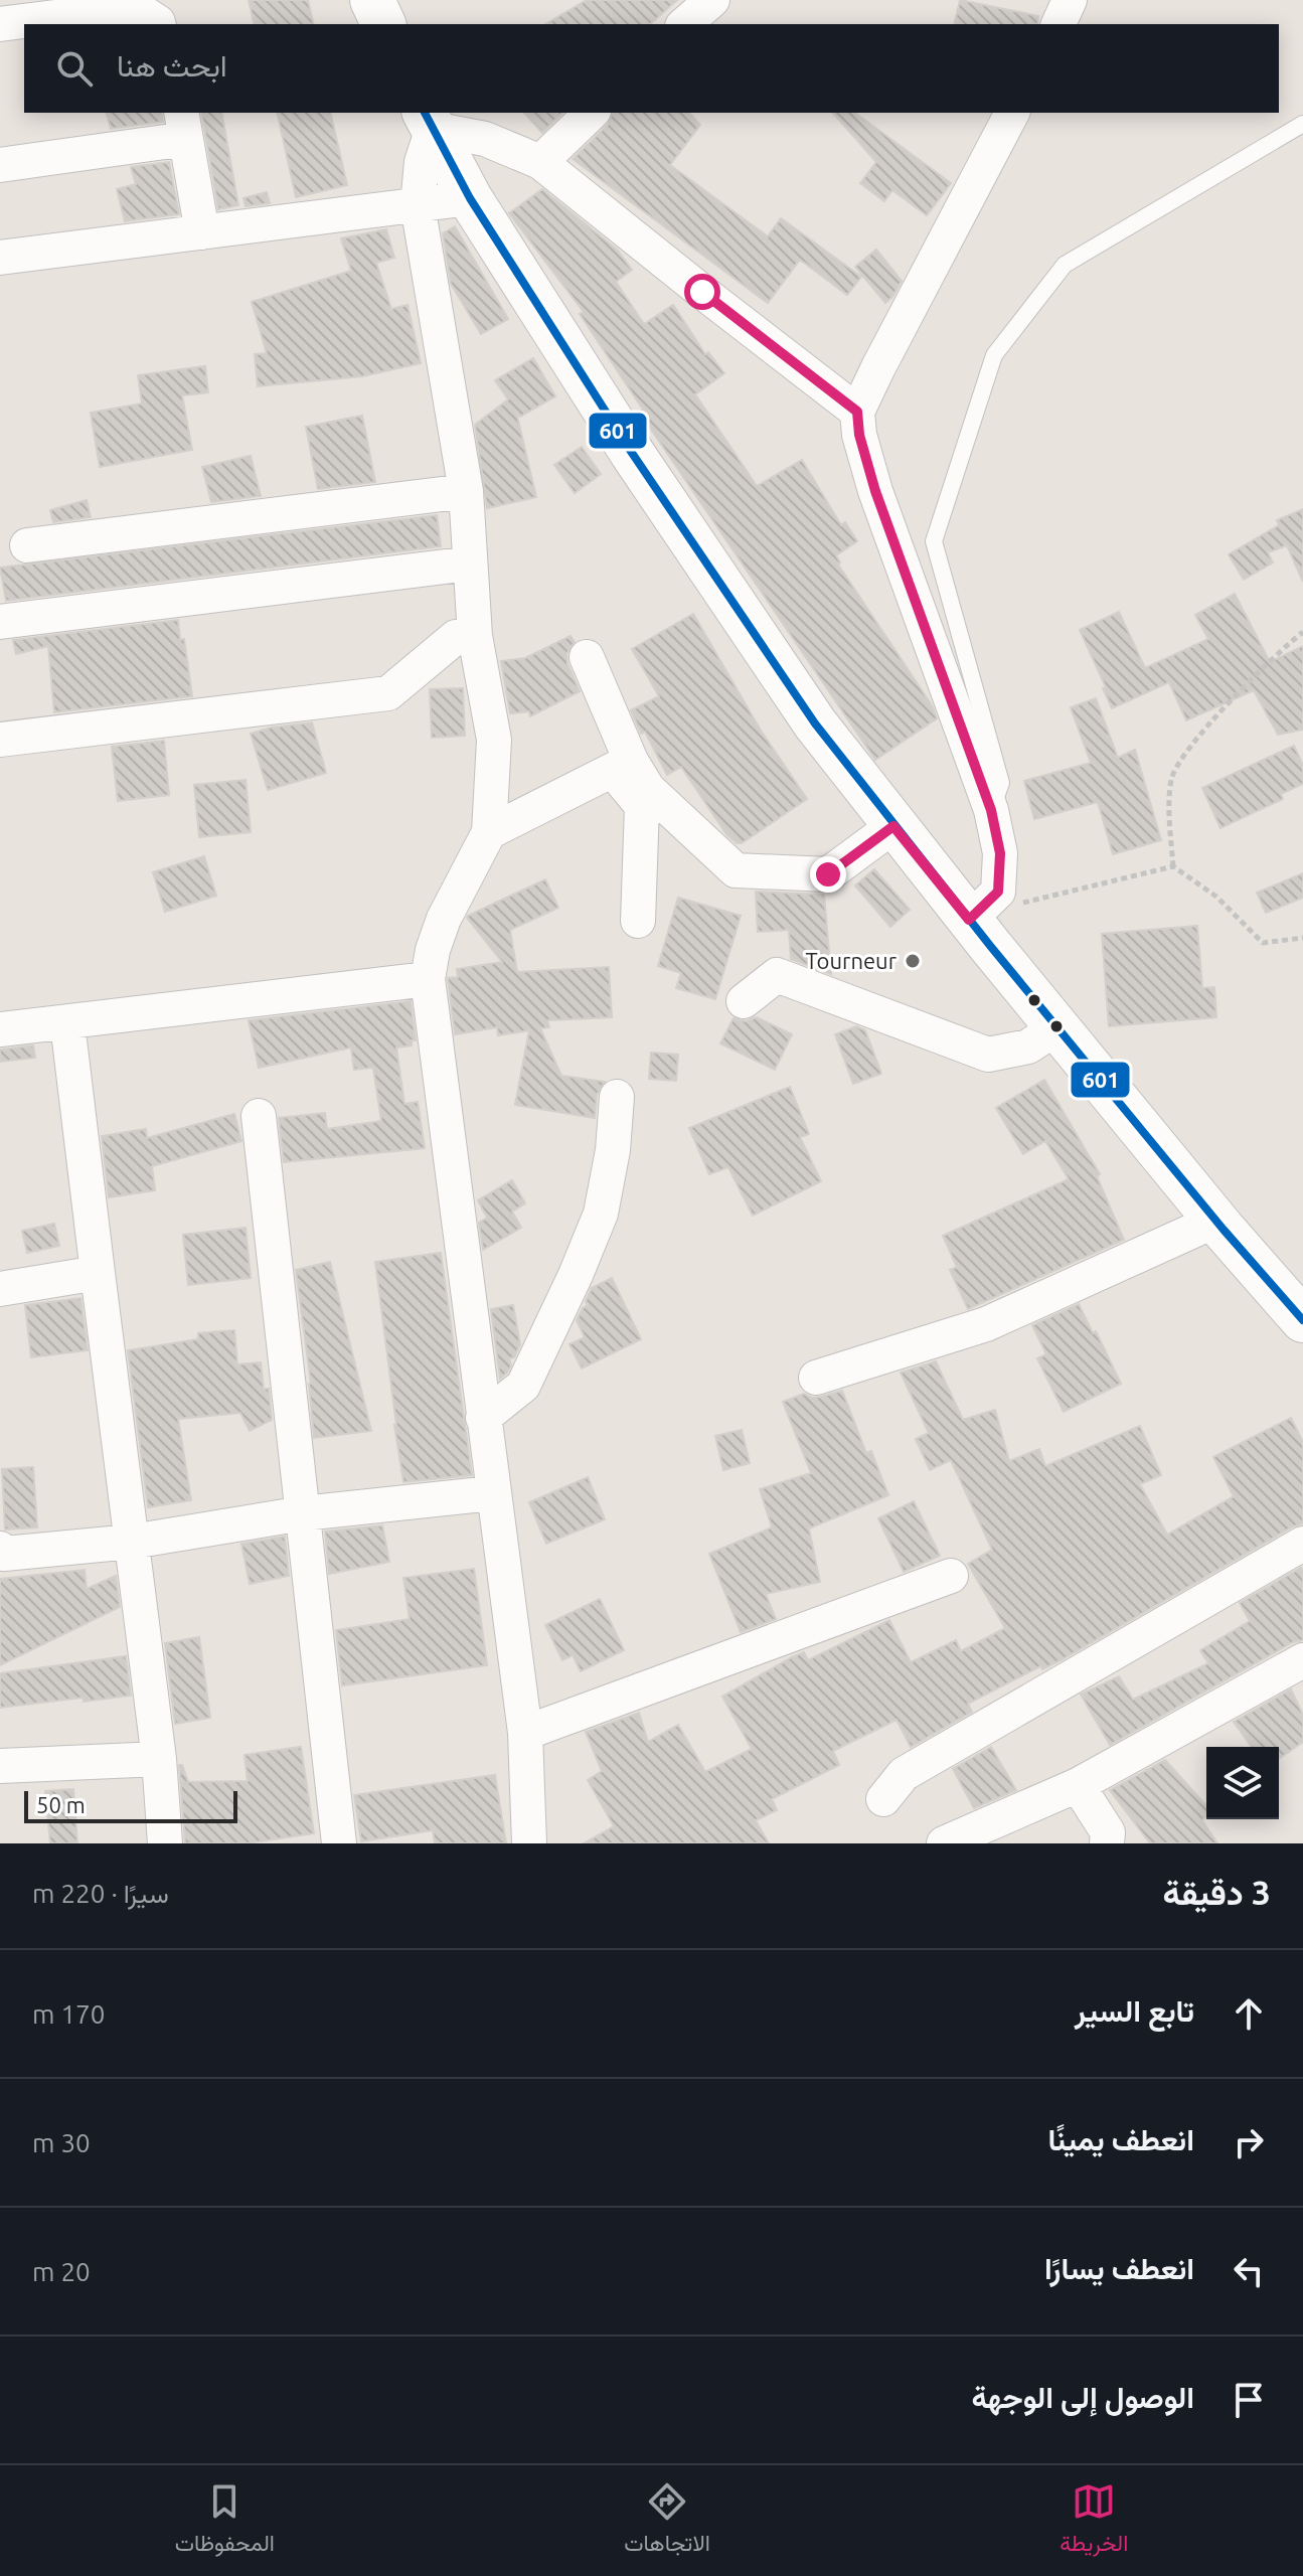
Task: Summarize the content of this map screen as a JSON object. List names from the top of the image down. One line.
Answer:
{"places":["Tourneur"],"lines":["transit line 601"],"scale_bar":"50 m","page":{"search":"ابحث هنا","scale":"50 m","heading":["3 دقيقة","سيرًا · 220 m"],"list":[["تابع السير","170 m"],["انعطف يمينًا","30 m"],["انعطف يسارًا","20 m"],"الوصول إلى الوجهة"],"nav":["الخريطة","الاتجاهات","المحفوظات"]}}
